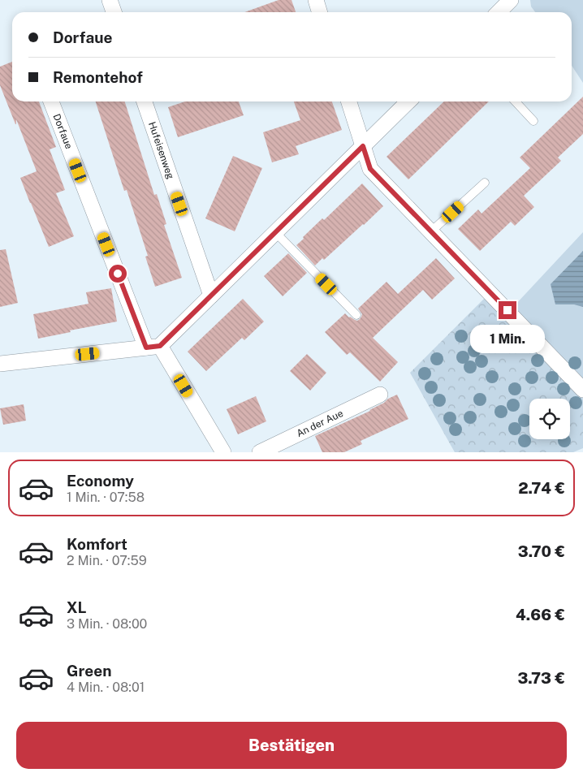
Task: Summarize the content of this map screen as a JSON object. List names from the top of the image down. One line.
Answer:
{"streets":{"street":["Dorfaue","Hufeisenweg","An der Aue"]},"page":{"banner":["Dorfaue","Remontehof"],"bubble":"1 Min.","list":[{"name":"Economy","note":"1 Min. · 07:58","value":"2.74 €"},{"name":"Komfort","note":"2 Min. · 07:59","value":"3.70 €"},{"name":"XL","note":"3 Min. · 08:00","value":"4.66 €"},{"name":"Green","note":"4 Min. · 08:01","value":"3.73 €"}],"buttons":"Bestätigen"}}
